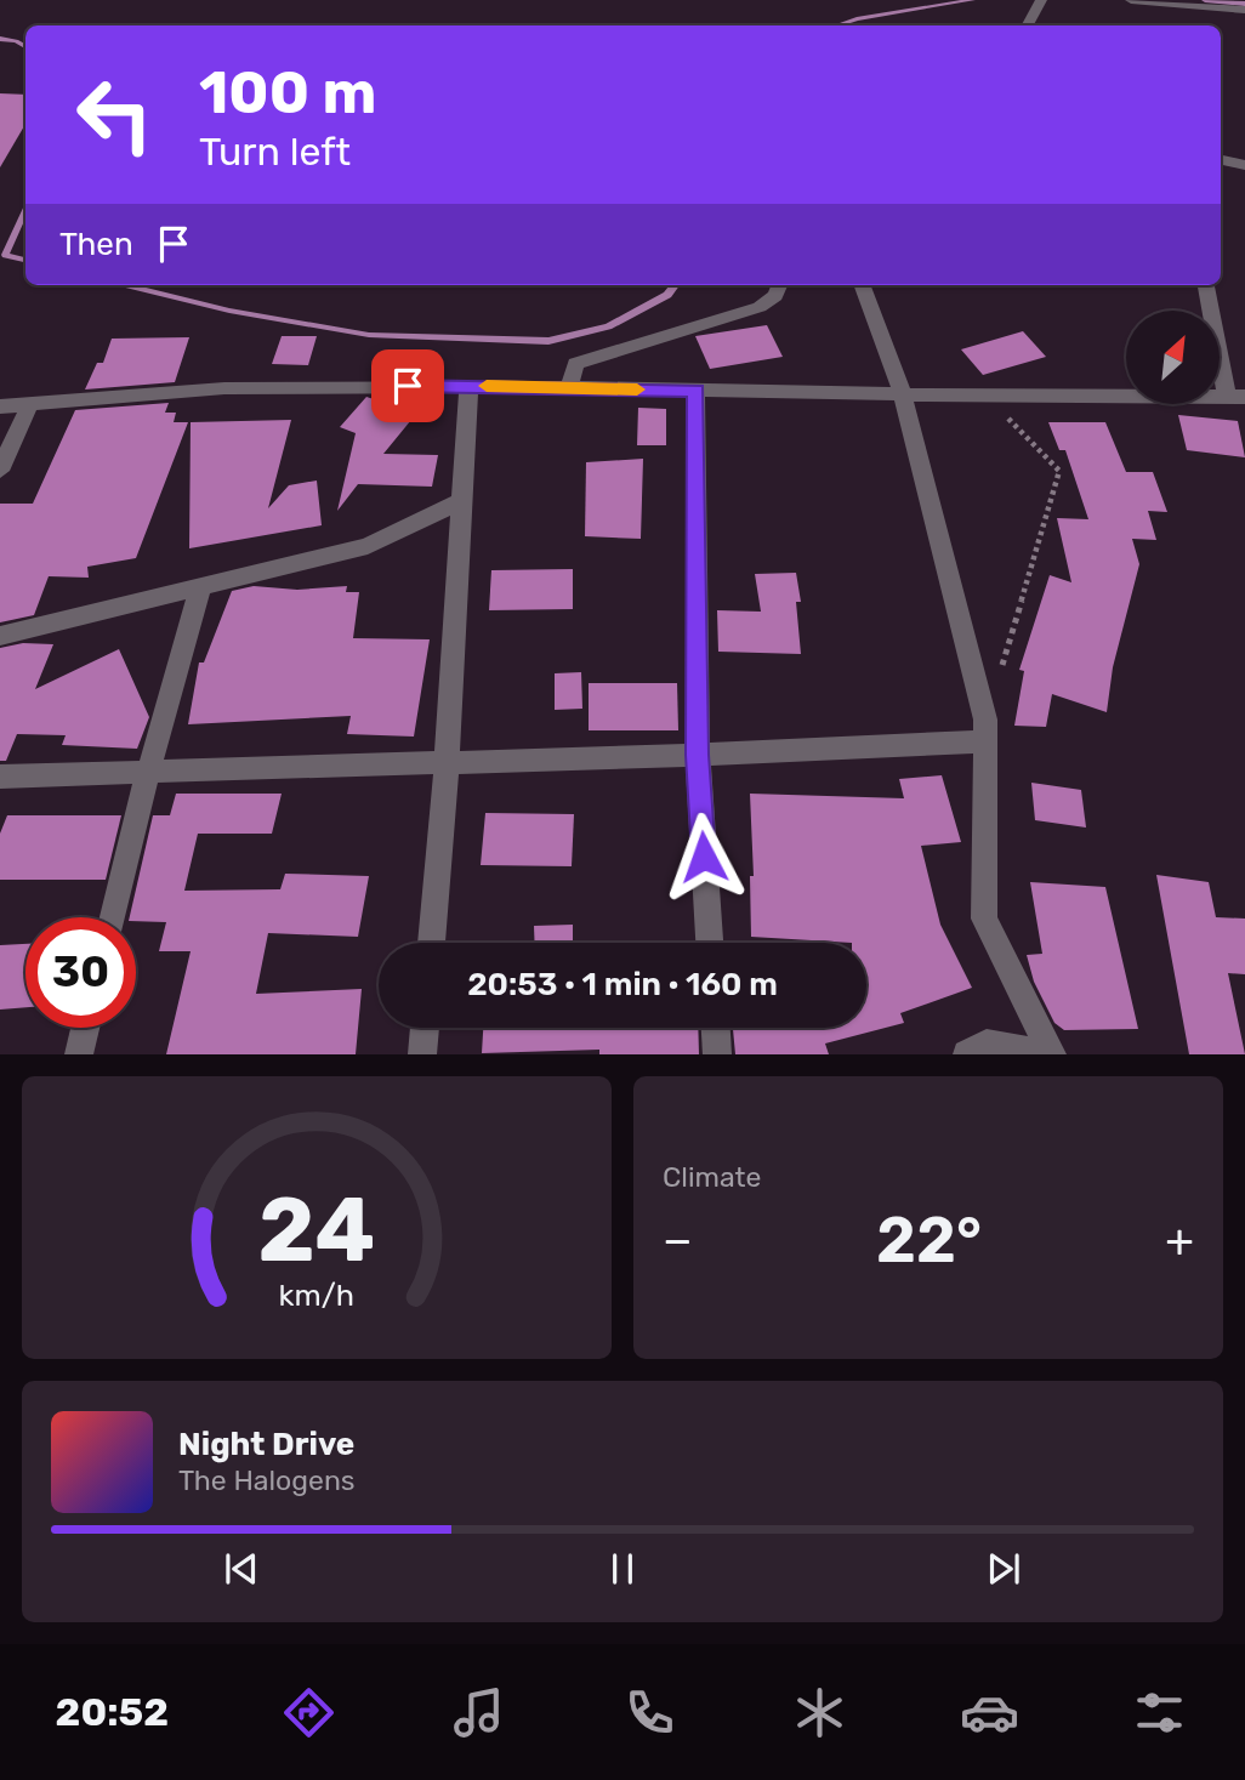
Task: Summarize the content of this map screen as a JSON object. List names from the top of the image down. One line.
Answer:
{"north":"top right","page":{"turn":["100 m","Turn left"],"then":"Then","limit":"30","trip":"20:53 · 1 min · 160 m","tile":"Climate","heat":["−","22°","+"],"song":["Night Drive","The Halogens"],"tabs":"20:52","gauge":["24","km/h"]}}
